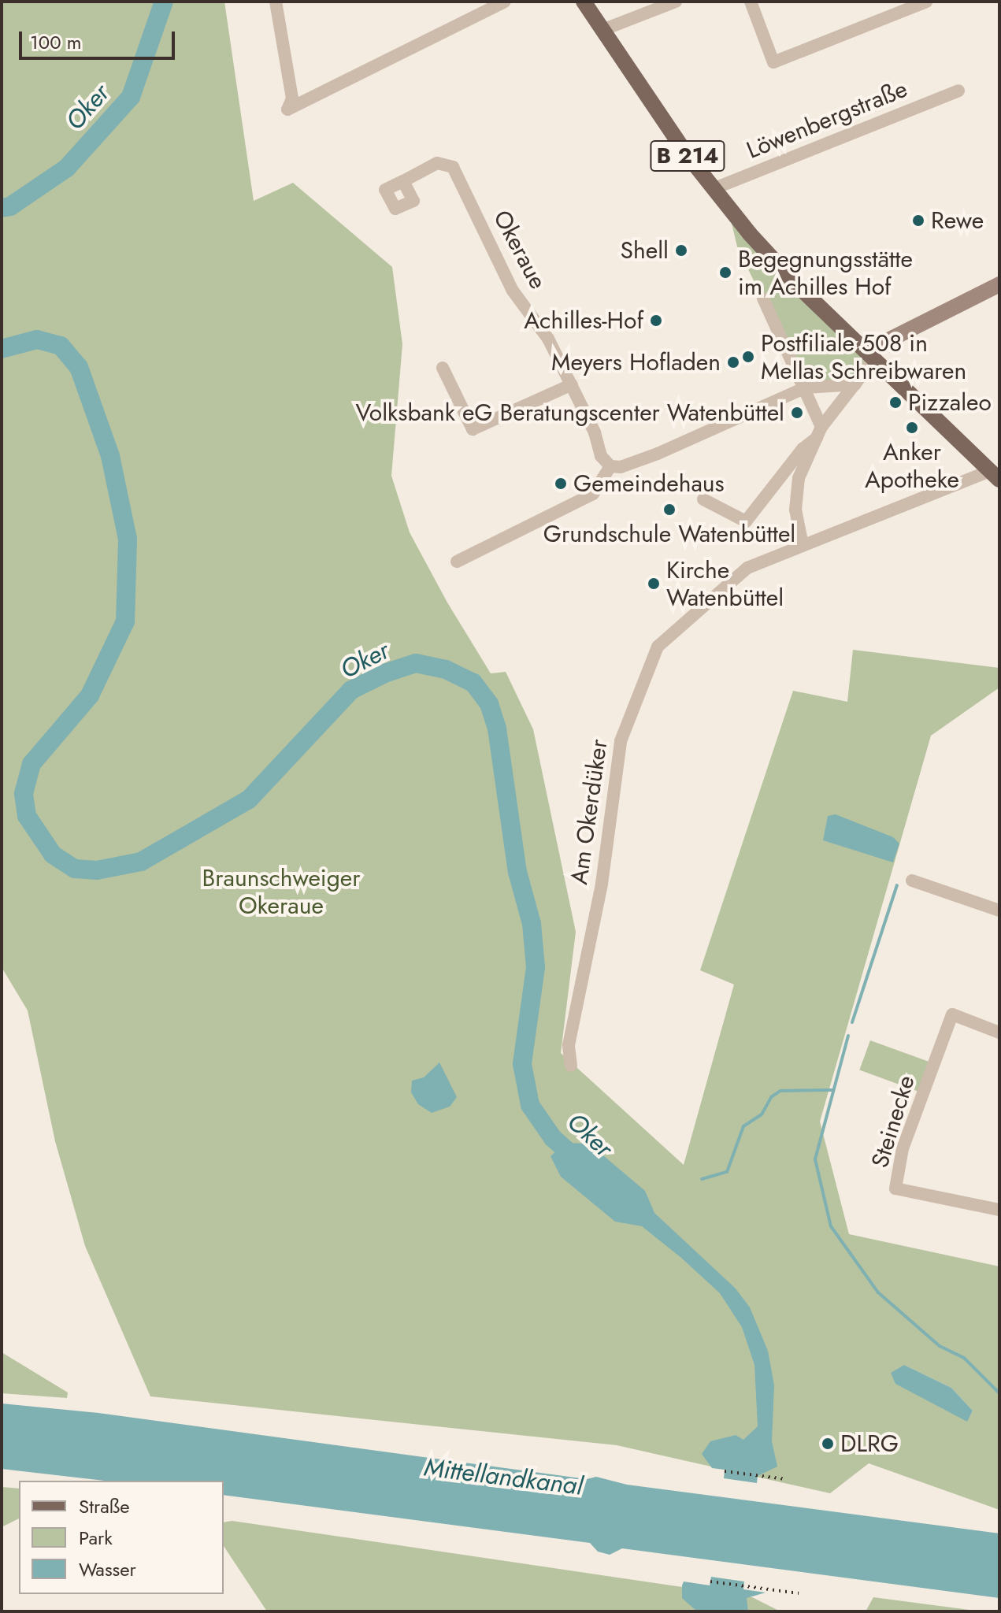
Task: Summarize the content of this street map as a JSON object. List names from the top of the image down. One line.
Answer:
{"streets":{"main road":["B 214"],"street":["Löwenbergstraße","Okeraue","Am Okerdüker","Steinecke"]},"crossings":[["Löwenbergstraße","B 214"],["B 214","Am Okerdüker"]],"water":["Oker","Mittellandkanal"],"parks":["Braunschweiger Okeraue"],"places":["Rewe","Shell","Begegnungsstätte im Achilles Hof","Achilles-Hof","Postfiliale 508 in Mellas Schreibwaren","Meyers Hofladen","Pizzaleo","Volksbank eG Beratungscenter Watenbüttel","Anker Apotheke","Gemeindehaus","Grundschule Watenbüttel","Kirche Watenbüttel","DLRG"],"legend":["Straße","Park","Wasser"],"scale_bar":"100 m"}
